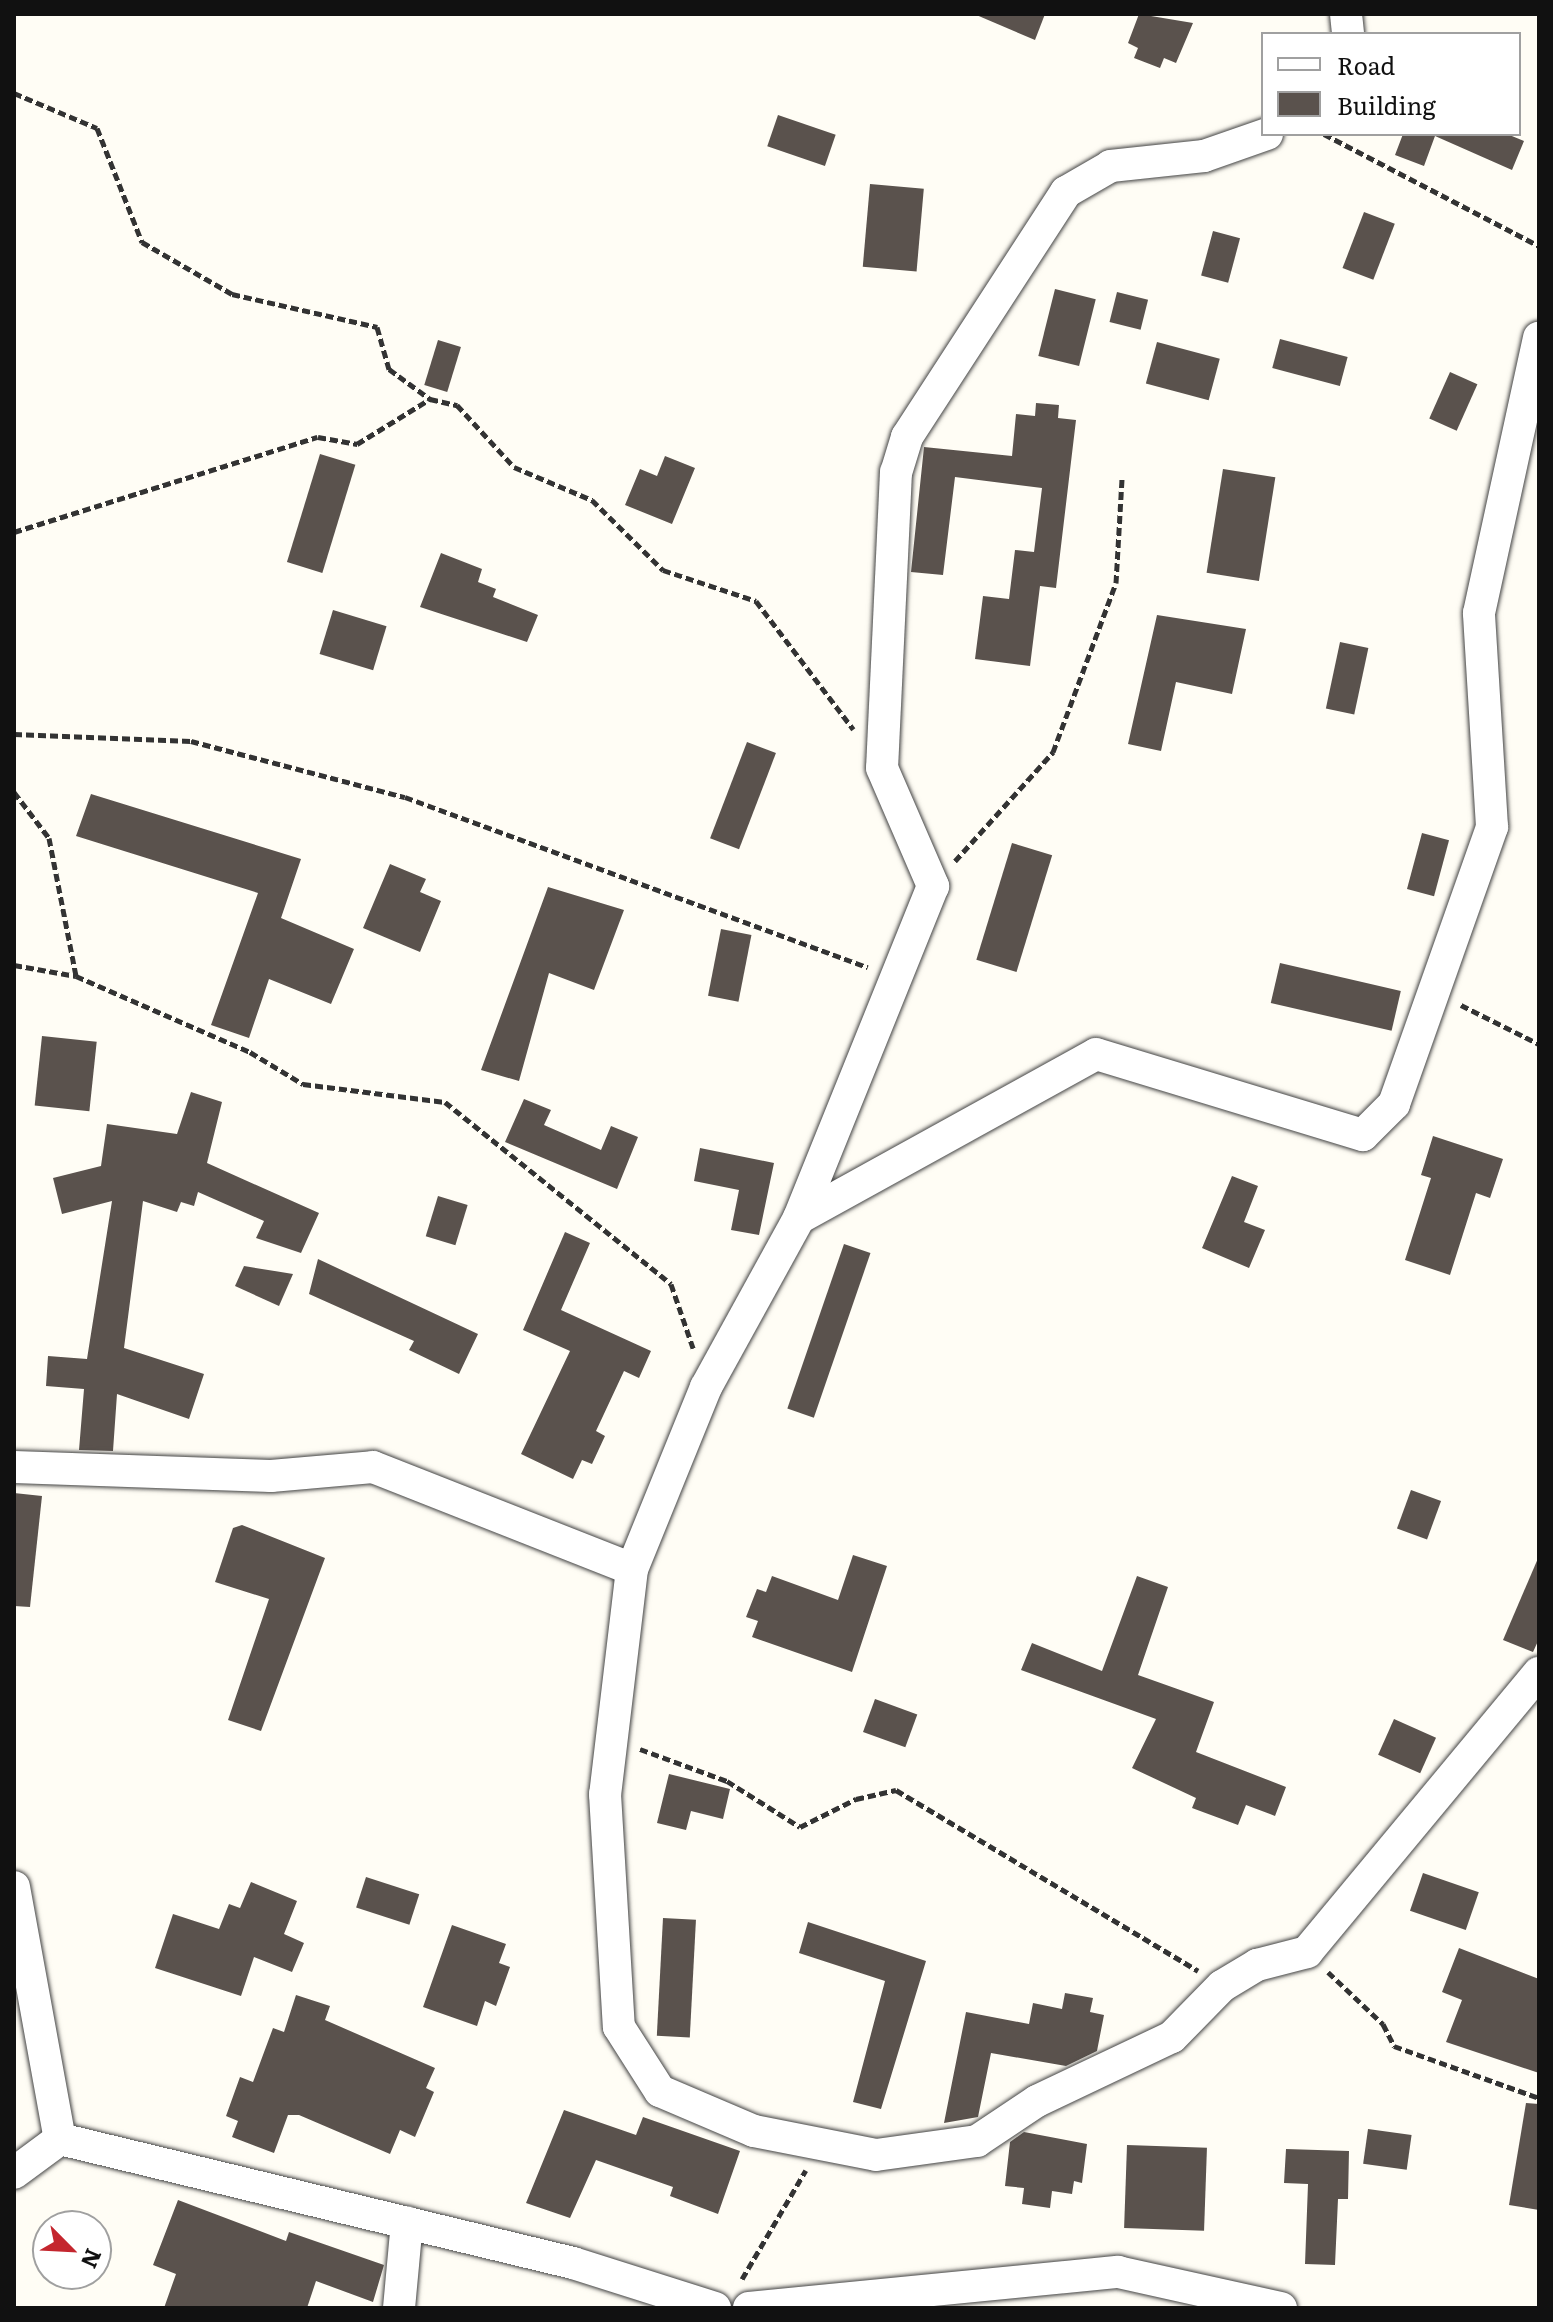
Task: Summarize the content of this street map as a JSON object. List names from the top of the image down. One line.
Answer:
{"legend":["Road","Building"],"north":"bottom right"}
